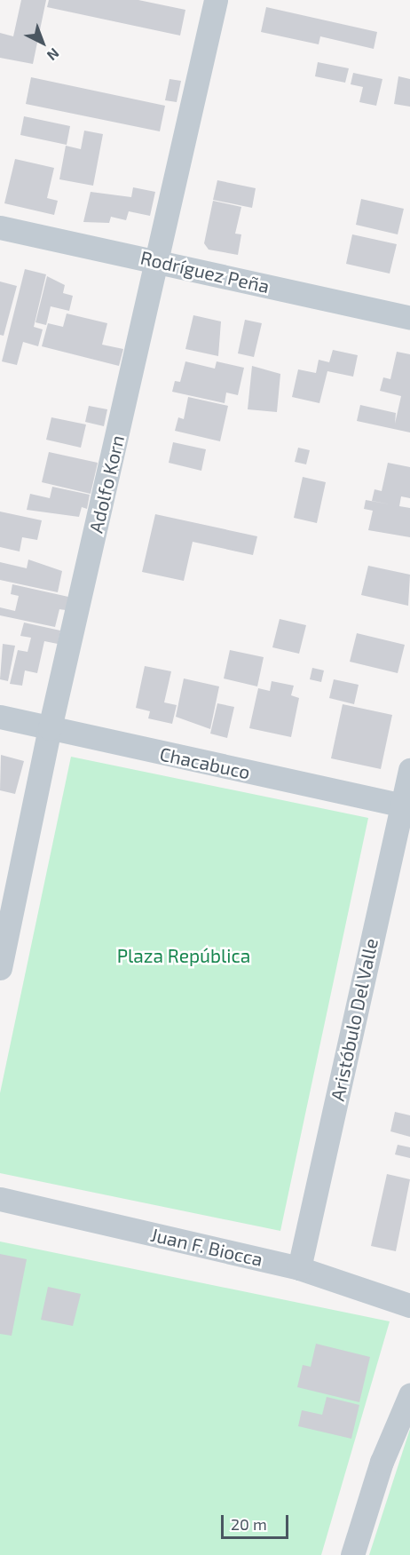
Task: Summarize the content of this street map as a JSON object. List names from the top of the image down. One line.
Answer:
{"streets":{"street":["Rodríguez Peña","Adolfo Korn","Chacabuco","Aristóbulo Del Valle","Juan F. Biocca"]},"crossings":[["Rodríguez Peña","Adolfo Korn"],["Adolfo Korn","Chacabuco"],["Chacabuco","Aristóbulo Del Valle"],["Aristóbulo Del Valle","Juan F. Biocca"]],"parks":["Plaza República"],"scale_bar":"20 m","north":"bottom right"}
